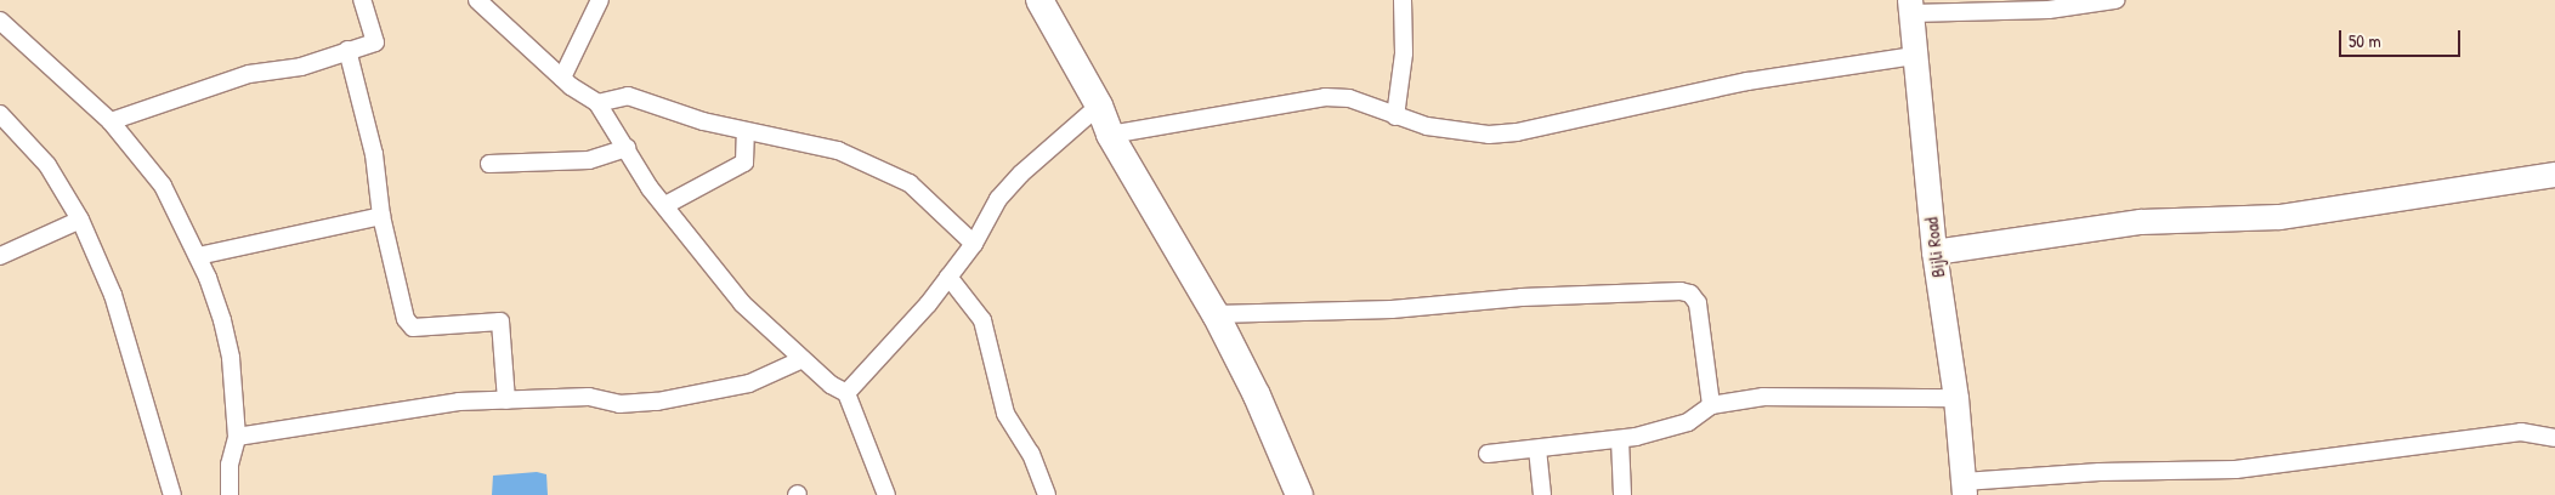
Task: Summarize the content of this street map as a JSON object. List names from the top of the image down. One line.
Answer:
{"streets":{"street":["Bijli Road"]},"scale_bar":"50 m"}
